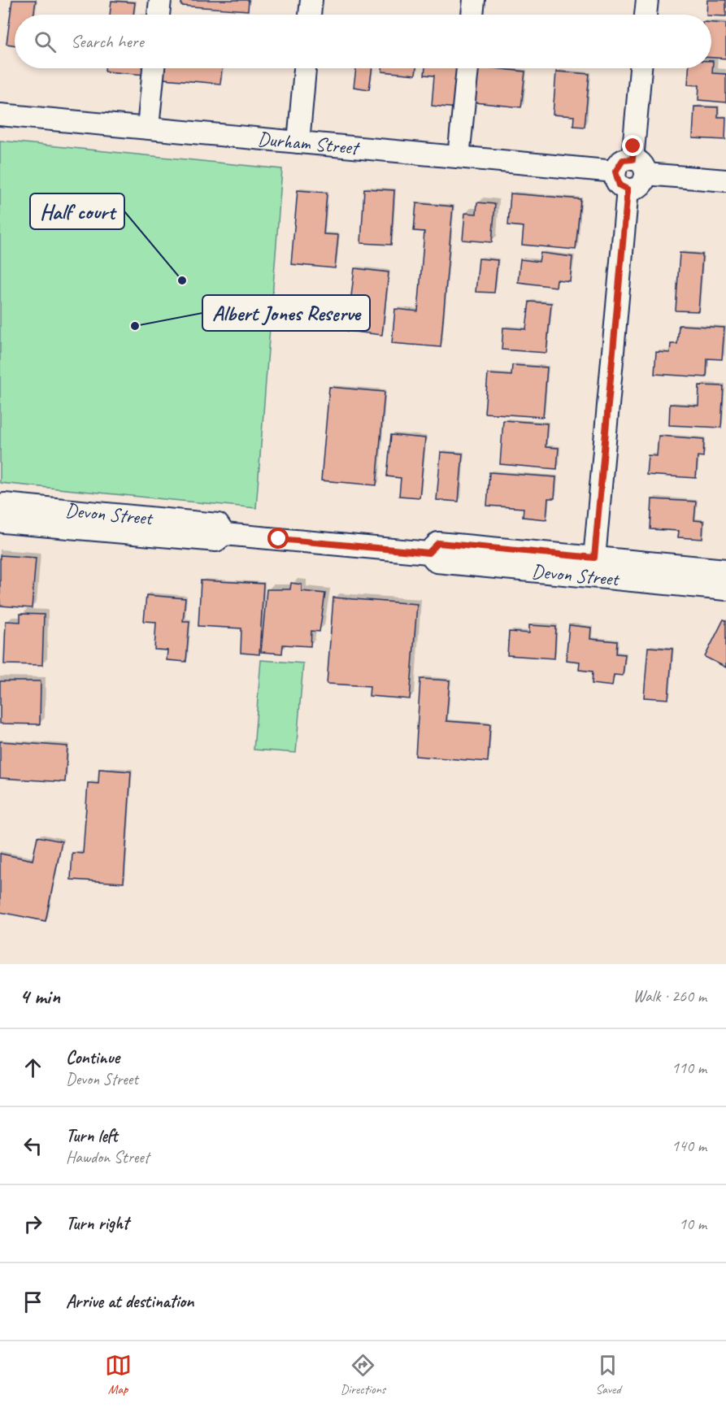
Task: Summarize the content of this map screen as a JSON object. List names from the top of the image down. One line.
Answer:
{"streets":{"street":["Durham Street","Devon Street"]},"places":["Half court","Albert Jones Reserve"],"page":{"search":"Search here","heading":["4 min","Walk · 260 m"],"list":[["Continue","Devon Street","110 m"],["Turn left","Hawdon Street","140 m"],["Turn right","10 m"],"Arrive at destination"],"nav":["Map","Directions","Saved"]}}
